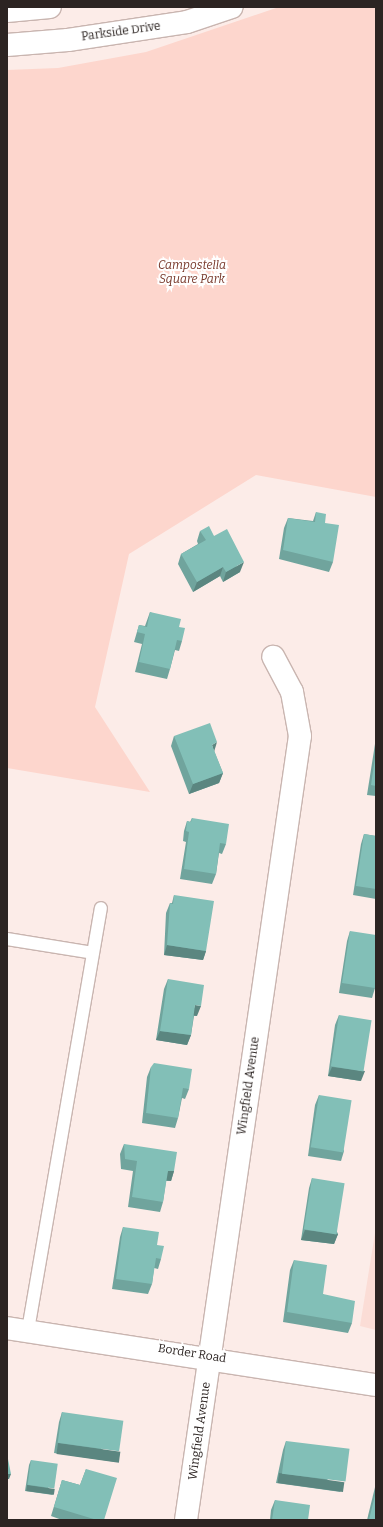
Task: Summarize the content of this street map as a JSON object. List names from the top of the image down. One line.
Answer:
{"streets":{"street":["Parkside Drive","Wingfield Avenue","Border Road"]},"crossings":[["Wingfield Avenue","Border Road"]],"parks":["Campostella Square Park"]}
